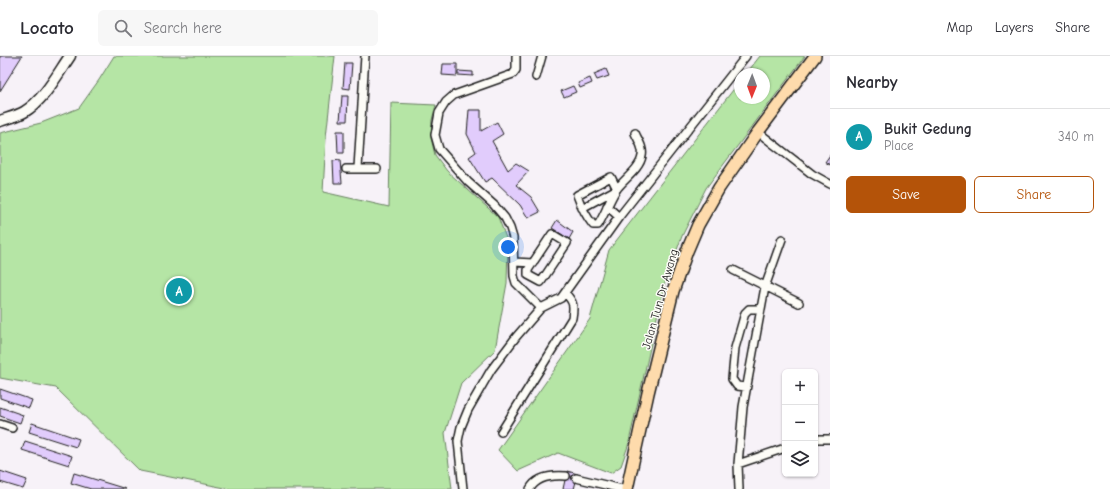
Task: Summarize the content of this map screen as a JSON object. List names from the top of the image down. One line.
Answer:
{"streets":{"main road":["Jalan Tun Dr Awang"]},"north":"bottom","page":{"header":"Locato","search":"Search here","nav":["Map","Layers","Share"],"heading":"Nearby","list":[{"mark":"A","name":"Bukit Gedung","note":"Place","value":"340 m"}],"buttons":["Save","Share"],"pins":"A","map_buttons":["+","−"]}}
